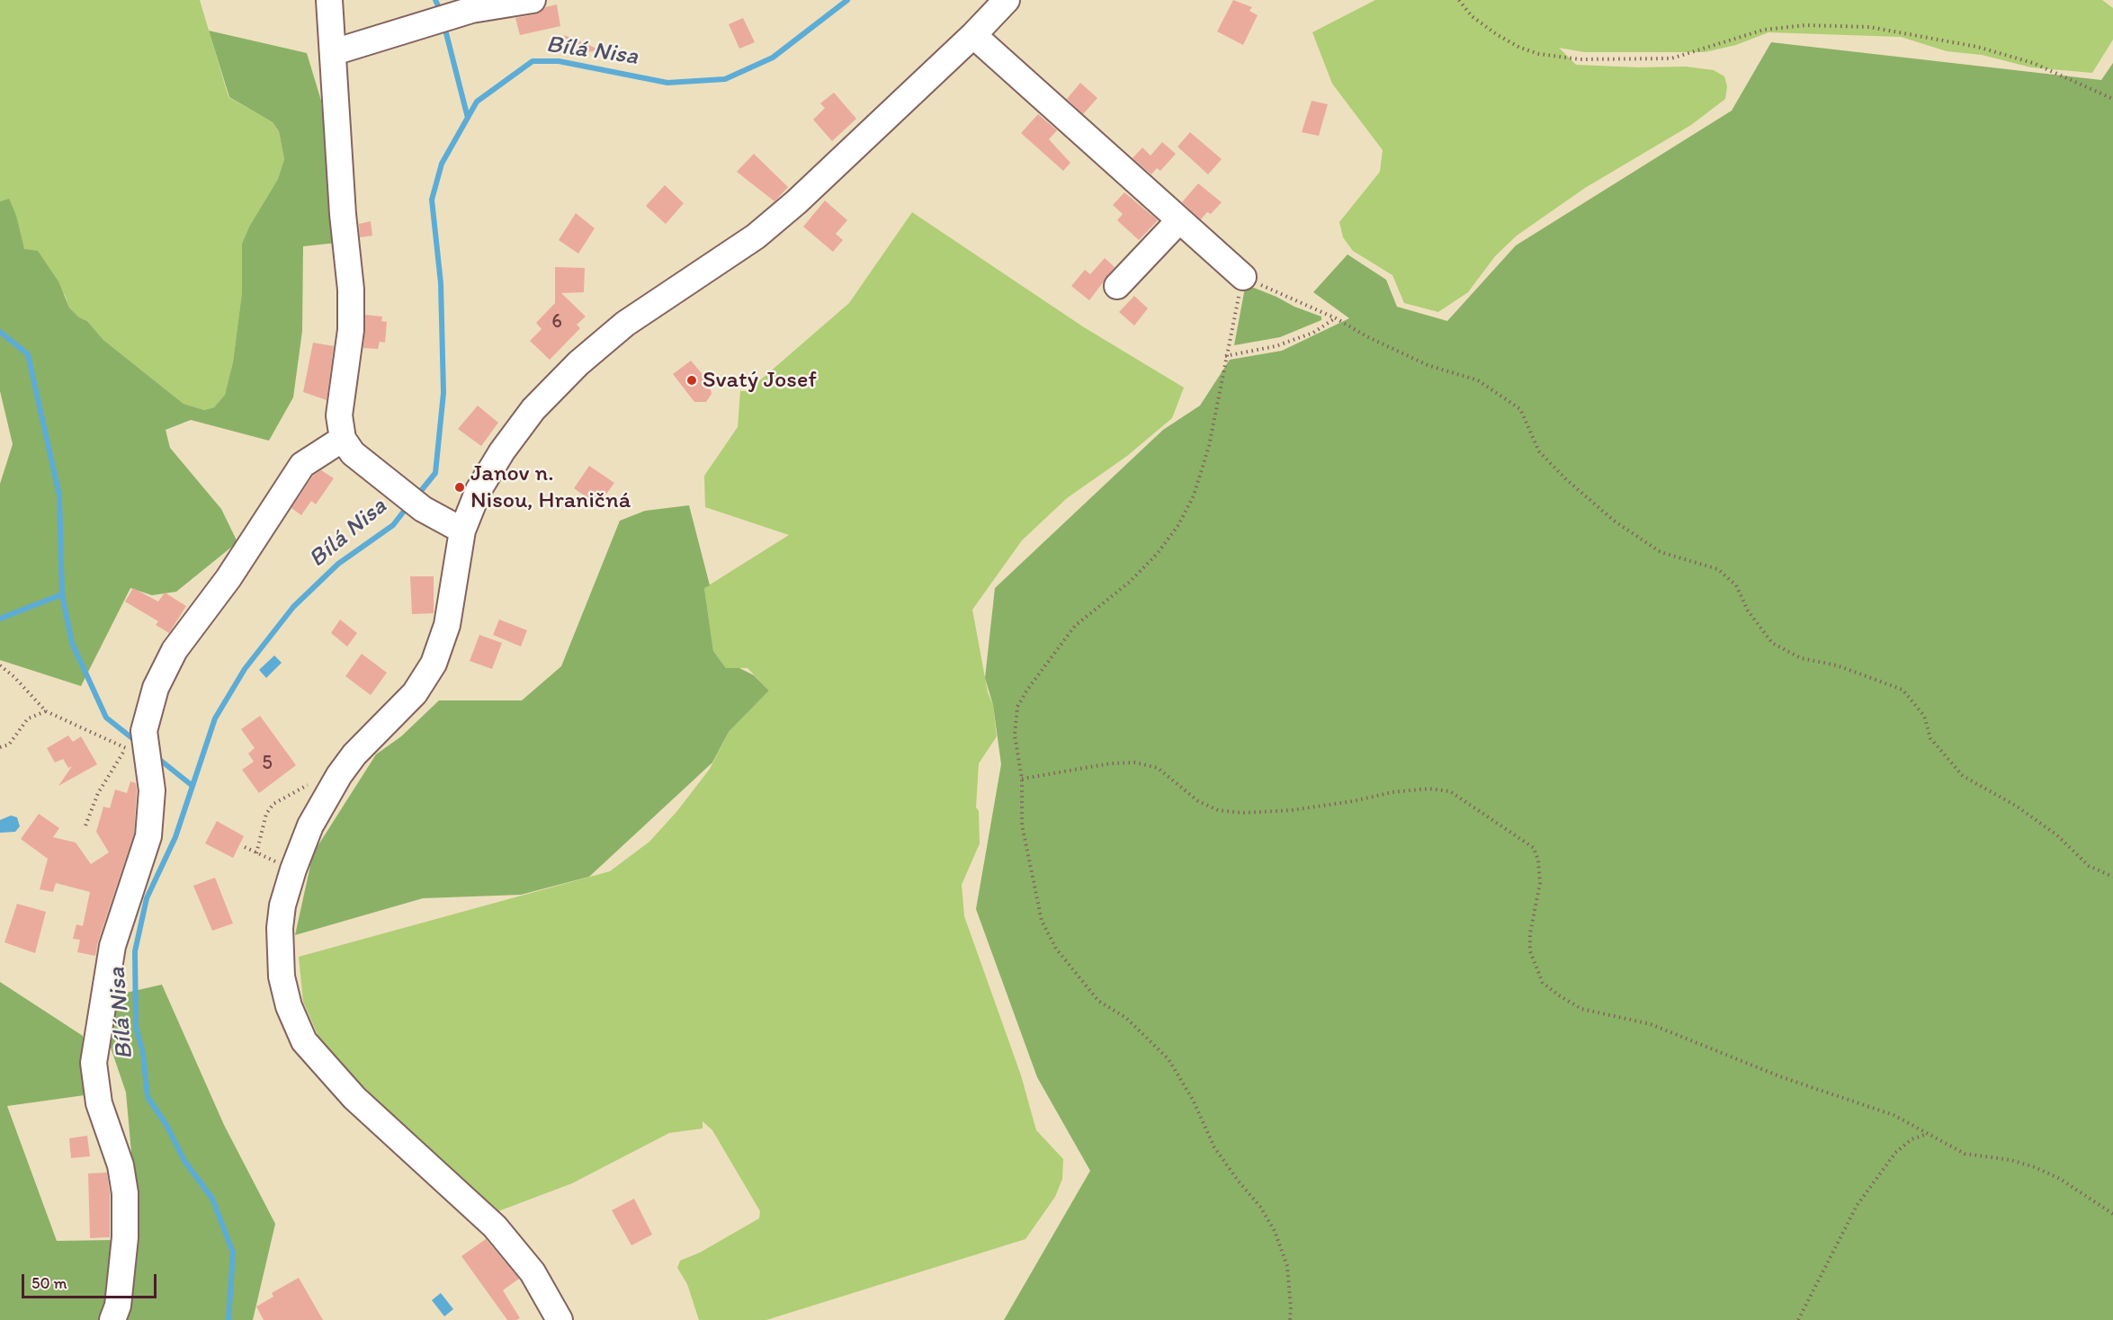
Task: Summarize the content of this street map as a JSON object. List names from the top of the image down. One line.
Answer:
{"water":["Bílá Nisa"],"places":["Svatý Josef","Janov n. Nisou, Hraničná"],"house_numbers":["6","5"],"scale_bar":"50 m"}
